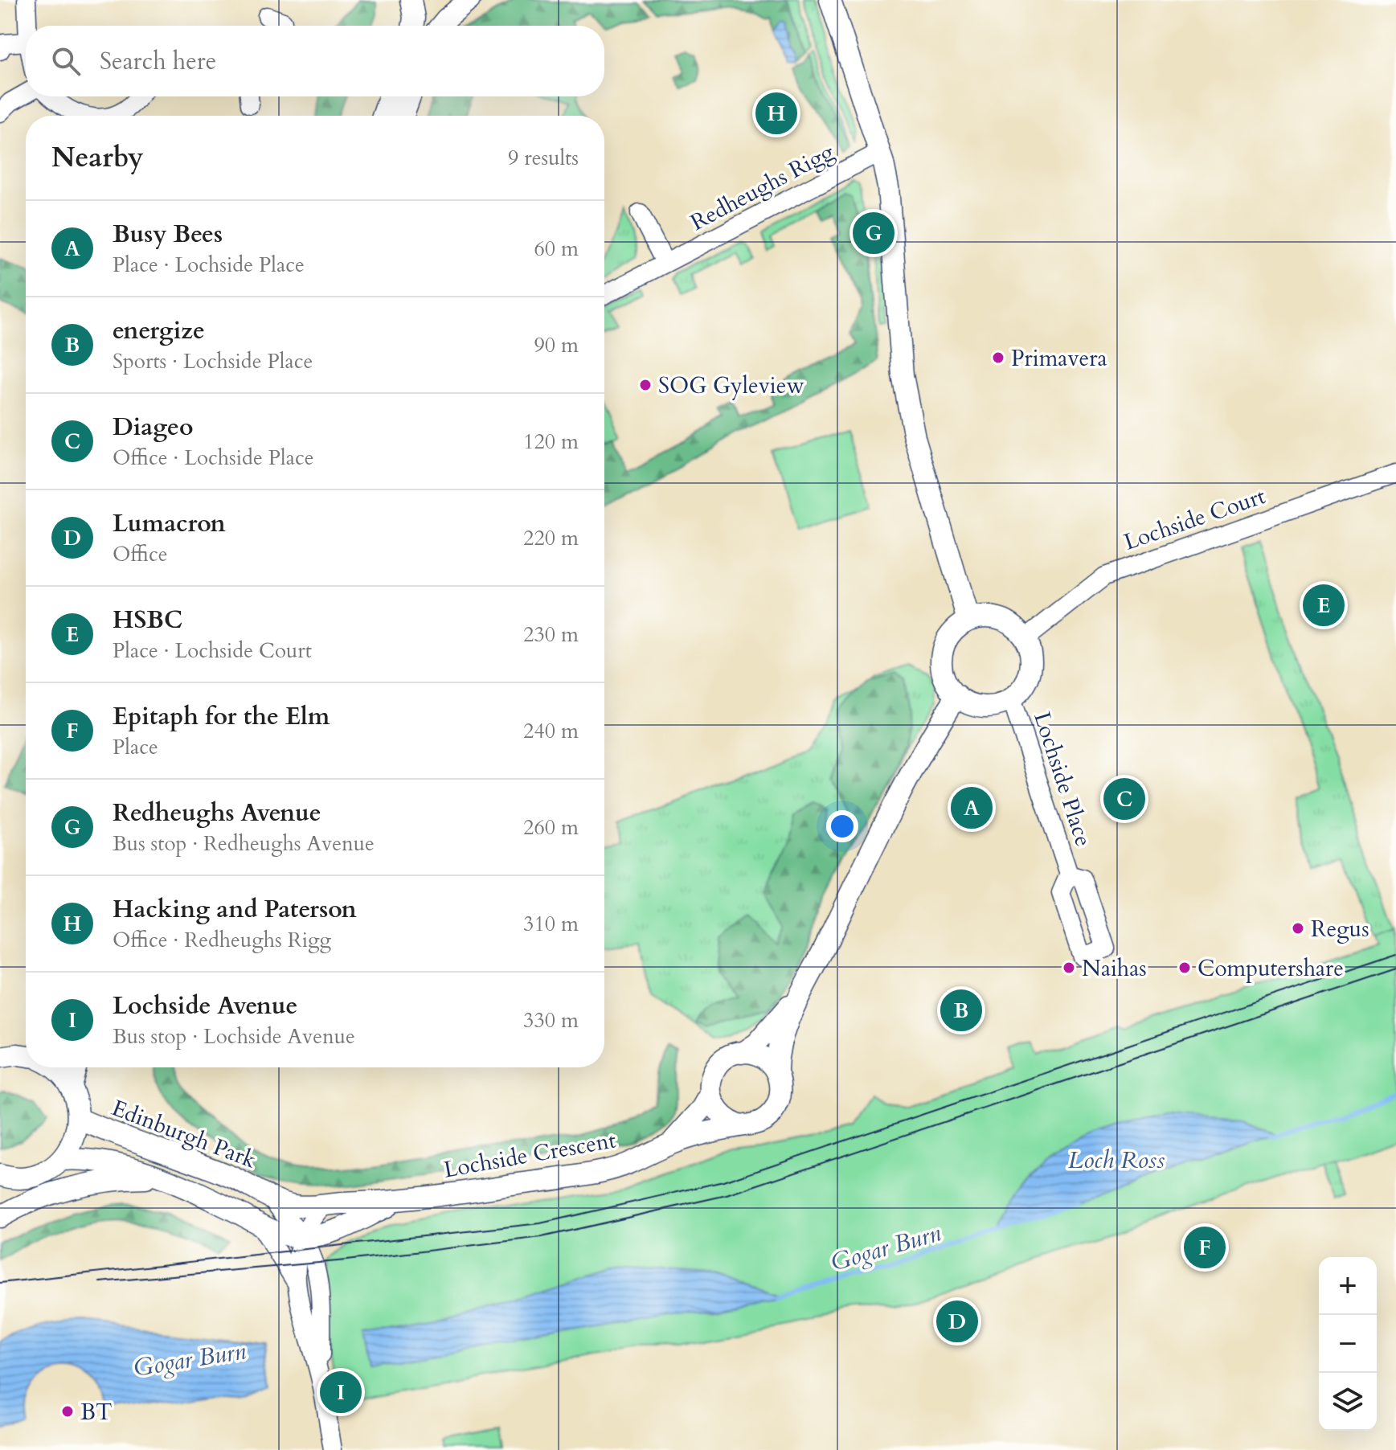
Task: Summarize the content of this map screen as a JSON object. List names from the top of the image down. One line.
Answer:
{"streets":{"street":["Redheughs Rigg","Lochside Court","Lochside Place","Edinburgh Park","Lochside Crescent"]},"crossings":[["Lochside Court","Lochside Place"],["Lochside Court","Lochside Crescent"],["Lochside Place","Lochside Crescent"],["Edinburgh Park","Lochside Crescent"]],"water":["Loch Ross","Gogar Burn"],"places":["Primavera","SOG Gyleview","Regus","Naihas","Computershare","BT"],"page":{"search":"Search here","pins":["H","G","E","C","A","B","F","D","I"],"heading":["Nearby","9 results"],"list":[{"mark":"A","name":"Busy Bees","note":"Place · Lochside Place","value":"60 m"},{"mark":"B","name":"energize","note":"Sports · Lochside Place","value":"90 m"},{"mark":"C","name":"Diageo","note":"Office · Lochside Place","value":"120 m"},{"mark":"D","name":"Lumacron","note":"Office","value":"220 m"},{"mark":"E","name":"HSBC","note":"Place · Lochside Court","value":"230 m"},{"mark":"F","name":"Epitaph for the Elm","note":"Place","value":"240 m"},{"mark":"G","name":"Redheughs Avenue","note":"Bus stop · Redheughs Avenue","value":"260 m"},{"mark":"H","name":"Hacking and Paterson","note":"Office · Redheughs Rigg","value":"310 m"},{"mark":"I","name":"Lochside Avenue","note":"Bus stop · Lochside Avenue","value":"330 m"}],"map_buttons":["+","−"]}}
